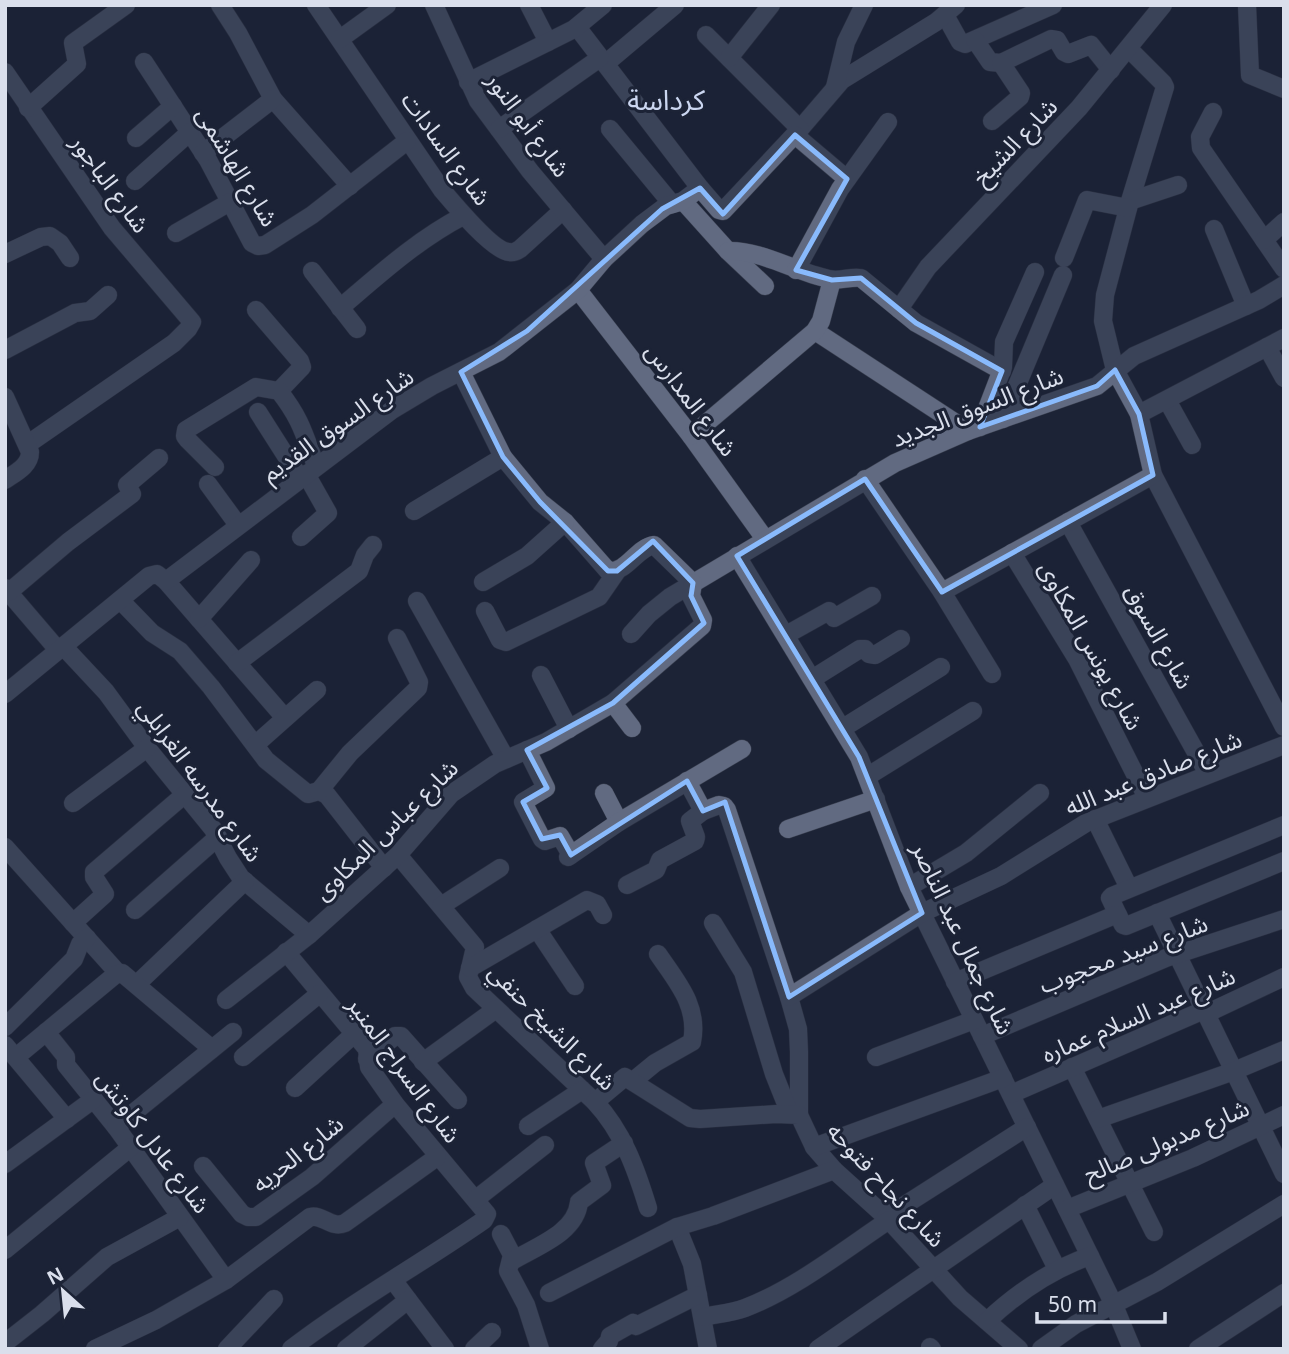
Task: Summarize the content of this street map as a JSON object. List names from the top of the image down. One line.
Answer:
{"streets":{"street":["شارع أبو النور","شارع الشيخ","شارع السادات","شارع الهاشمى","شارع الباجور","شارع المدارس","شارع السوق الجديد","شارع السوق القديم","شارع السوق","شارع يونس المكاوى","شارع صادق عبد الله","شارع مدرسه الغرابلي","شارع عباس المكاوى","شارع جمال عبد الناصر","شارع سيد محجوب","شارع عبد السلام عماره","شارع الشيخ حنفي","شارع السراج المنير","شارع مدبولى صالح","شارع عادل كاوتش","شارع الحريه","شارع نجاح فتوحه"]},"crossings":[["شارع أبو النور","شارع السادات"],["شارع أبو النور","شارع السوق القديم"],["شارع السادات","شارع الهاشمى"],["شارع المدارس","شارع السوق الجديد"],["شارع المدارس","شارع السوق القديم"],["شارع السوق الجديد","شارع عباس المكاوى"],["شارع السوق الجديد","شارع جمال عبد الناصر"],["شارع السوق","شارع صادق عبد الله"],["شارع يونس المكاوى","شارع صادق عبد الله"],["شارع صادق عبد الله","شارع جمال عبد الناصر"],["شارع مدرسه الغرابلي","شارع عباس المكاوى"],["شارع عباس المكاوى","شارع الشيخ حنفي"],["شارع عباس المكاوى","شارع السراج المنير"],["شارع جمال عبد الناصر","شارع سيد محجوب"],["شارع جمال عبد الناصر","شارع عبد السلام عماره"],["شارع جمال عبد الناصر","شارع مدبولى صالح"],["شارع عبد السلام عماره","شارع نجاح فتوحه"],["شارع السراج المنير","شارع الحريه"]],"districts":["كرداسة"],"scale_bar":"50 m","north":"top left"}
